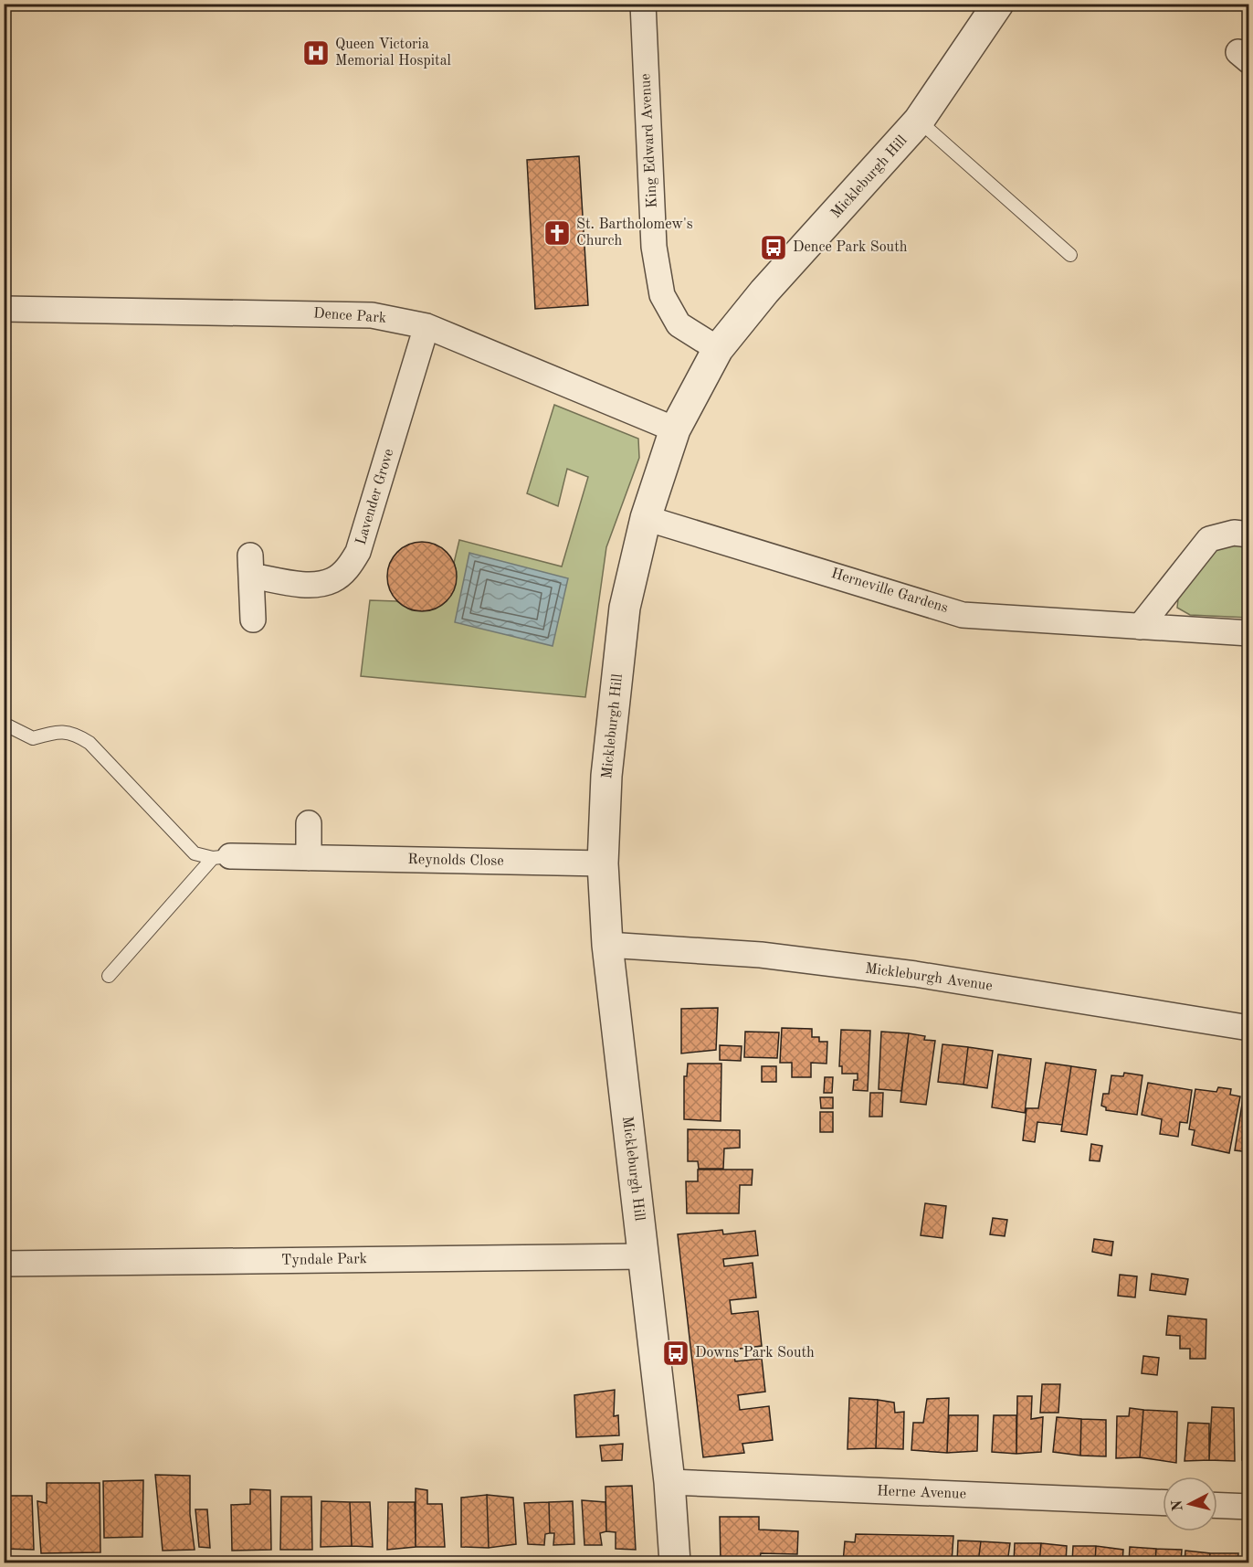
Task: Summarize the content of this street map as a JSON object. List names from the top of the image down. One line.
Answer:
{"streets":{"street":["King Edward Avenue","Mickleburgh Hill","Dence Park","Lavender Grove","Herneville Gardens","Reynolds Close","Mickleburgh Avenue","Tyndale Park","Herne Avenue"]},"crossings":[["King Edward Avenue","Mickleburgh Hill"],["Mickleburgh Hill","Dence Park"],["Mickleburgh Hill","Herneville Gardens"],["Mickleburgh Hill","Reynolds Close"],["Mickleburgh Hill","Mickleburgh Avenue"],["Mickleburgh Hill","Tyndale Park"],["Mickleburgh Hill","Herne Avenue"],["Dence Park","Lavender Grove"]],"places":{"hospital":["Queen Victoria Memorial Hospital"],"church":["St. Bartholomew's Church"],"bus stop":["Dence Park South","Downs Park South"]},"north":"left"}
